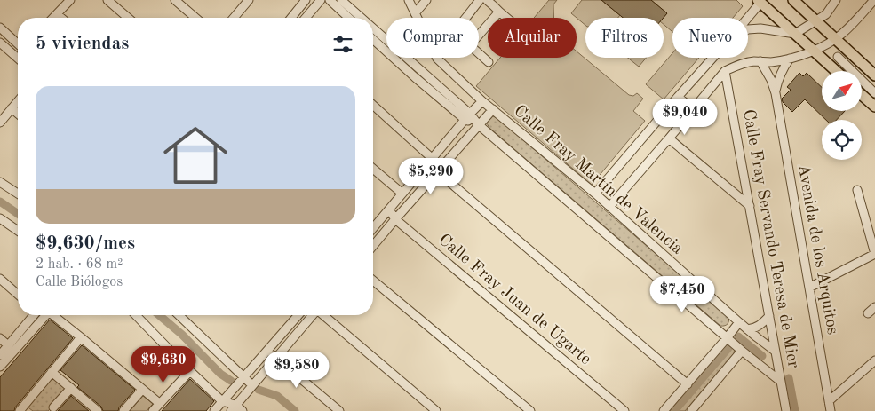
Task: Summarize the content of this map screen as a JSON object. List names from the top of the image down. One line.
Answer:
{"streets":{"street":["Calle Fray Martín de Valencia","Calle Fray Servando Teresa de Mier","Avenida de los Arquitos","Calle Fray Juan de Ugarte"]},"crossings":[["Calle Fray Martín de Valencia","Calle Fray Servando Teresa de Mier"]],"north":"top right","page":{"chip":["Comprar","Alquilar","Filtros","Nuevo"],"heading":"5 viviendas","list":[{"name":"$9,630/mes","note":"2 hab. · 68 m² · Calle Biólogos"}],"price":["$9,040","$5,290","$7,450","$9,630","$9,580"]}}
